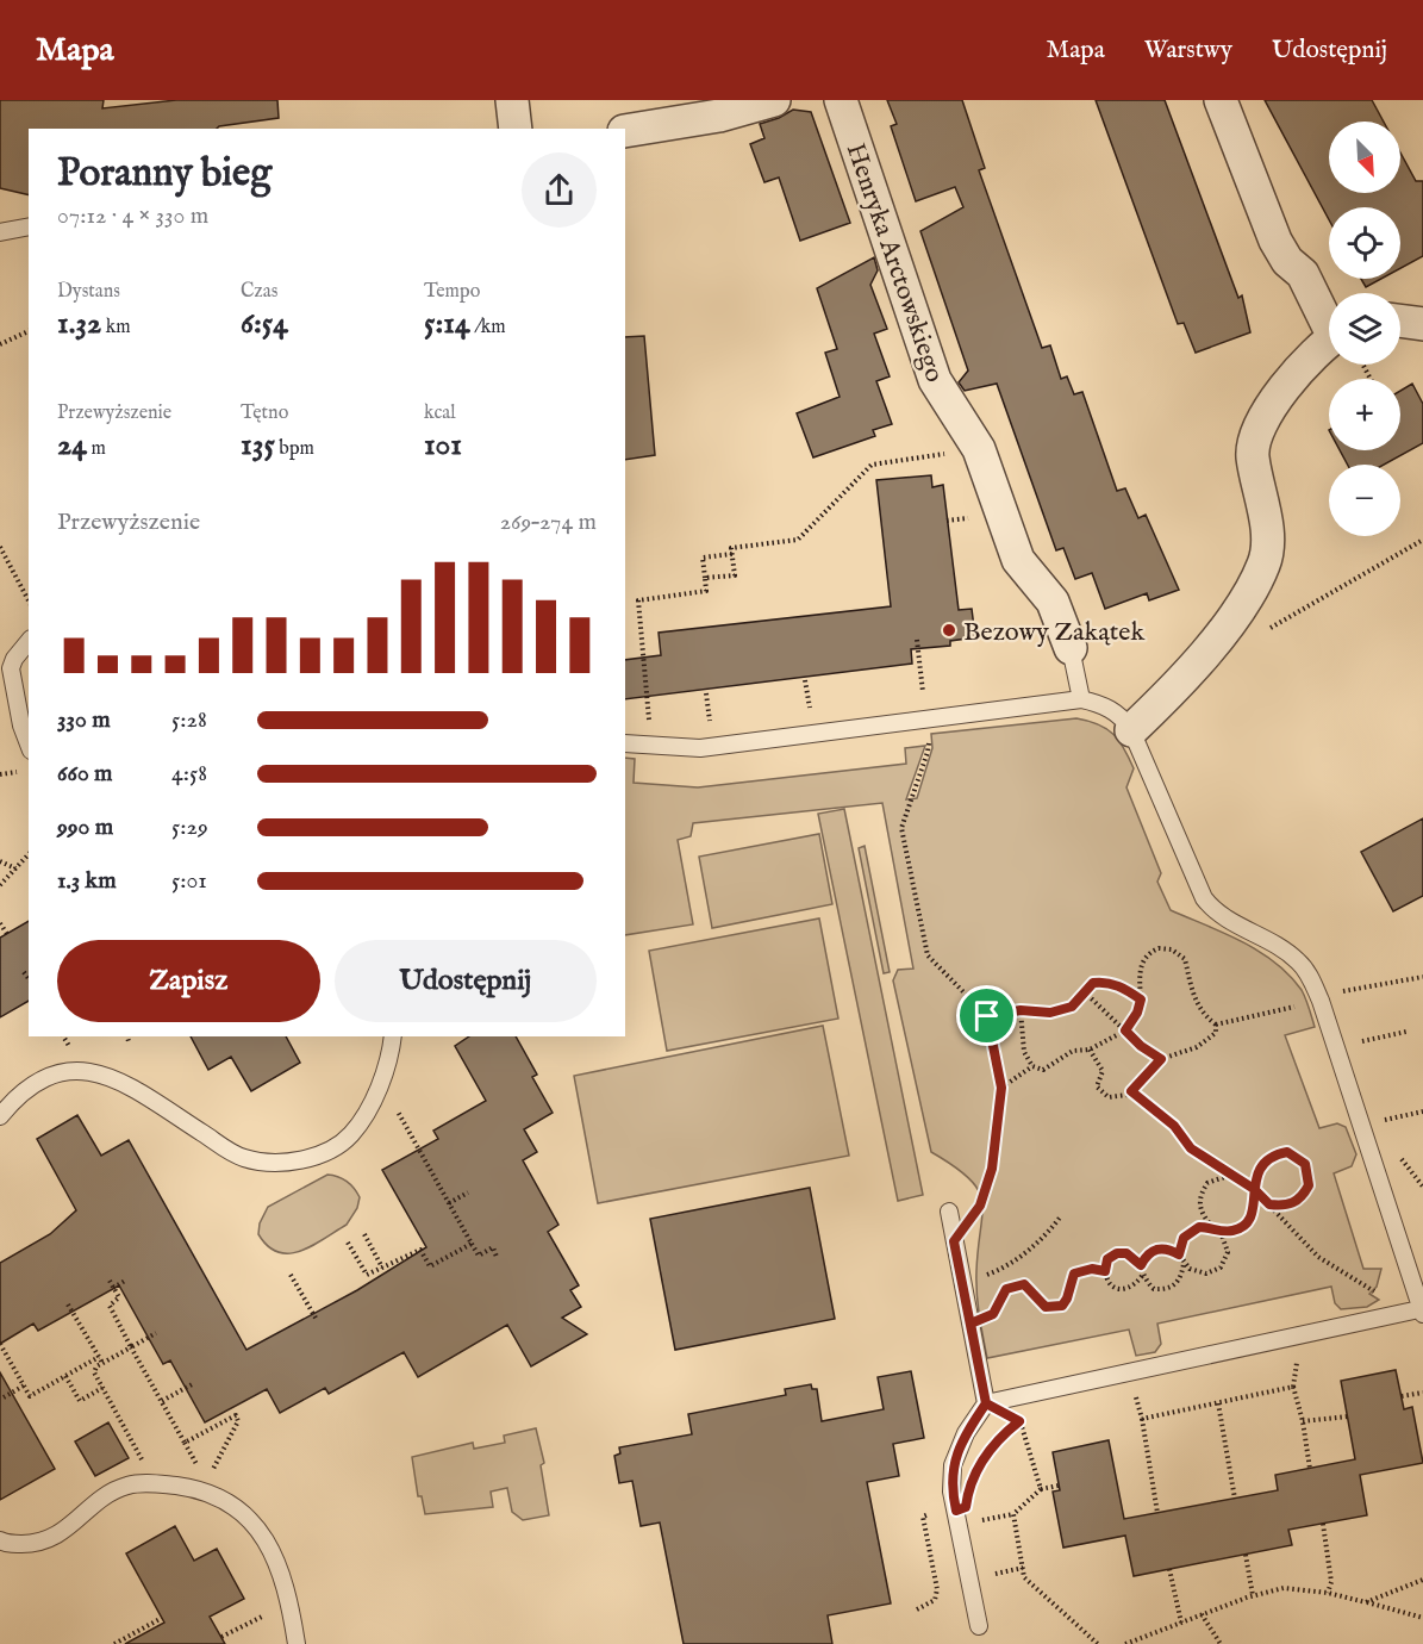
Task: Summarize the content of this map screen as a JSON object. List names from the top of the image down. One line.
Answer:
{"streets":{"street":["Henryka Arctowskiego"]},"places":["Bezowy Zakątek"],"north":"bottom right","page":{"header":"Mapa","nav":["Mapa","Warstwy","Udostępnij"],"map_buttons":["+","−"],"heading":["Poranny bieg","07:12 · 4 × 330 m"],"stats":[["Dystans","1.32 km"],["Czas","6:54"],["Tempo","5:14 /km"],["Przewyższenie","24 m"],["Tętno","135 bpm"],["kcal","101"]],"chart":["Przewyższenie","269–274 m"],"list":[{"name":"330 m","note":"5:28"},{"name":"660 m","note":"4:58"},{"name":"990 m","note":"5:29"},{"name":"1.3 km","note":"5:01"}],"buttons":["Zapisz","Udostępnij"]}}
